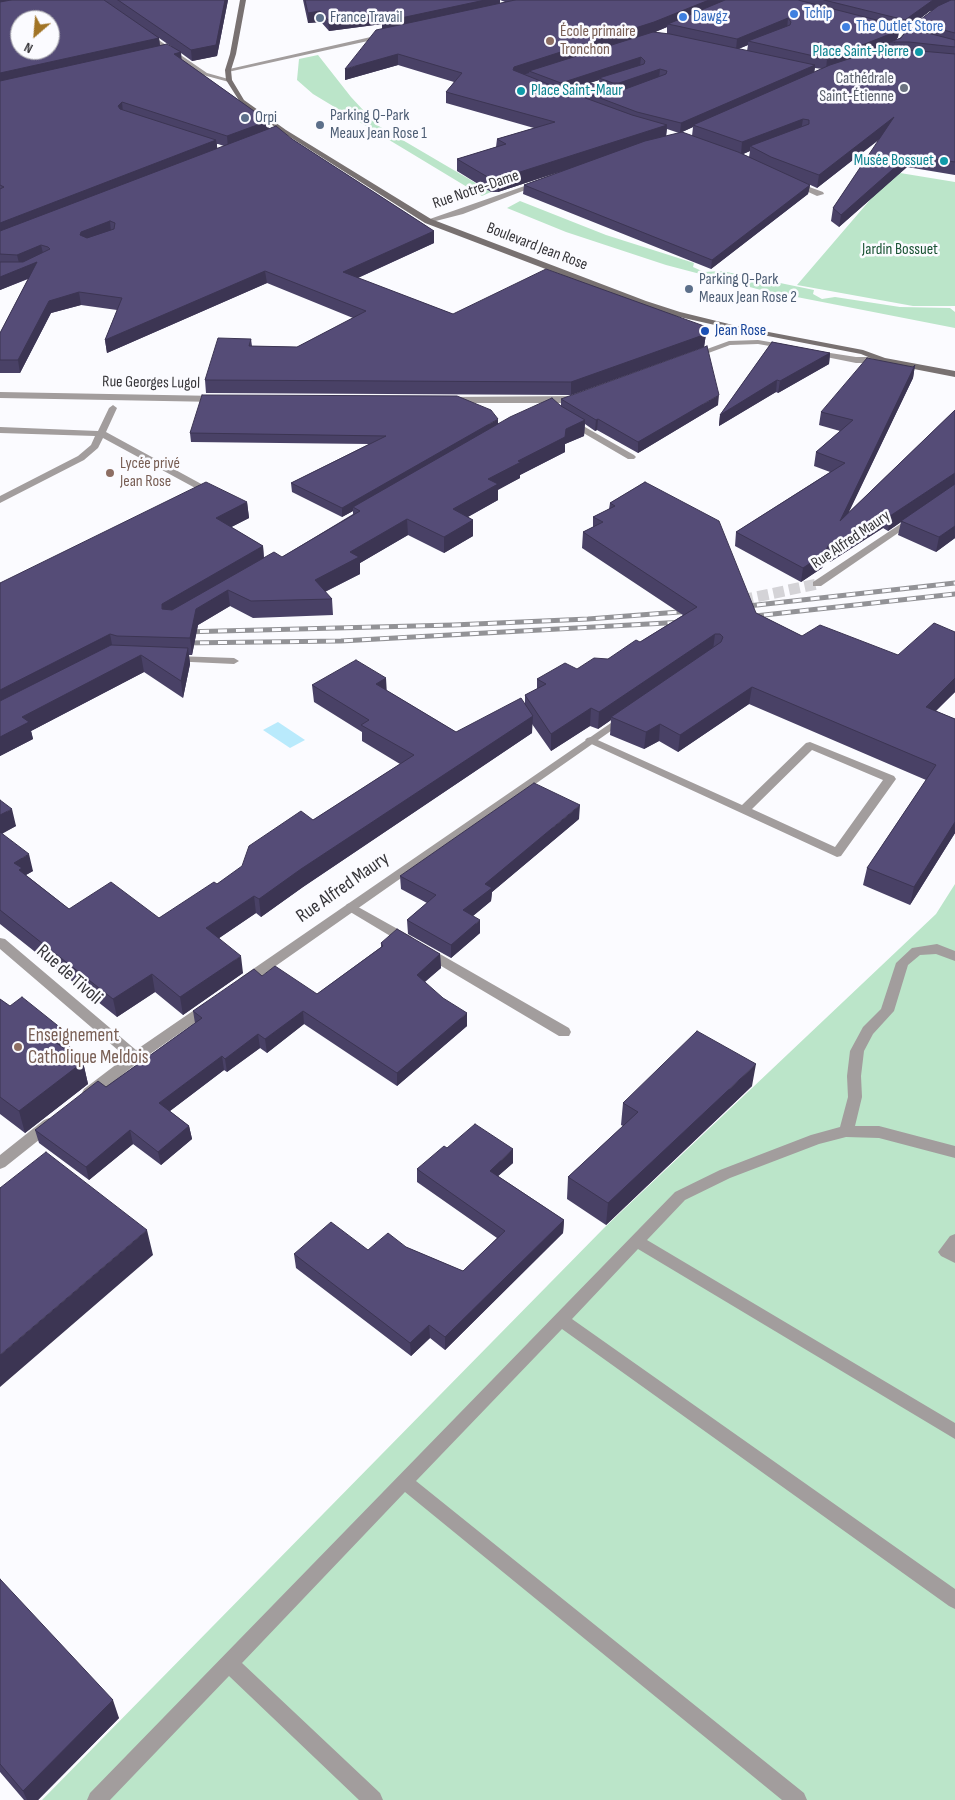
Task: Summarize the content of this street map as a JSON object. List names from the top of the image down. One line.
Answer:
{"streets":{"main road":["Boulevard Jean Rose"],"street":["Rue Notre-Dame","Rue Georges Lugol","Rue Alfred Maury","Rue de Tivoli"]},"crossings":[["Rue Notre-Dame","Boulevard Jean Rose"]],"parks":["Jardin Bossuet"],"places":["Tchip","Dawgz","France Travail","The Outlet Store","École primaire Tronchon","Place Saint-Pierre","Cathédrale Saint-Étienne","Place Saint-Maur","Orpi","Parking Q-Park Meaux Jean Rose 1","Musée Bossuet","Parking Q-Park Meaux Jean Rose 2","Jean Rose","Lycée privé Jean Rose","Enseignement Catholique Meldois"],"north":"bottom left"}
